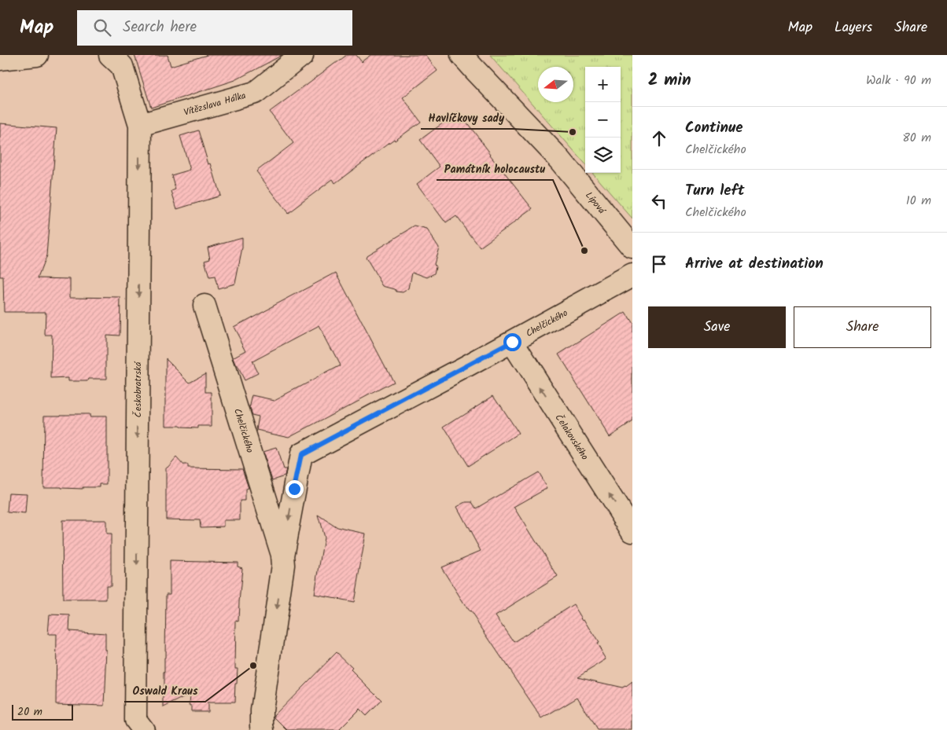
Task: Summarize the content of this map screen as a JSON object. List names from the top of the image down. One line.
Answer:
{"streets":{"street":["Vítězslava Hálka","Lípová","Chelčického","Českobratrská","Čelakovského"]},"crossings":[["Vítězslava Hálka","Českobratrská"],["Chelčického","Čelakovského"]],"one_way":["Chelčického","Českobratrská","Čelakovského"],"places":["Havlíčkovy sady","Památník holocaustu","Oswald Kraus"],"scale_bar":"20 m","north":"left","page":{"header":"Map","search":"Search here","nav":["Map","Layers","Share"],"heading":["2 min","Walk · 90 m"],"map_buttons":["+","−"],"list":[["Continue","Chelčického","80 m"],["Turn left","Chelčického","10 m"],"Arrive at destination"],"buttons":["Save","Share"],"scale":"20 m"}}
